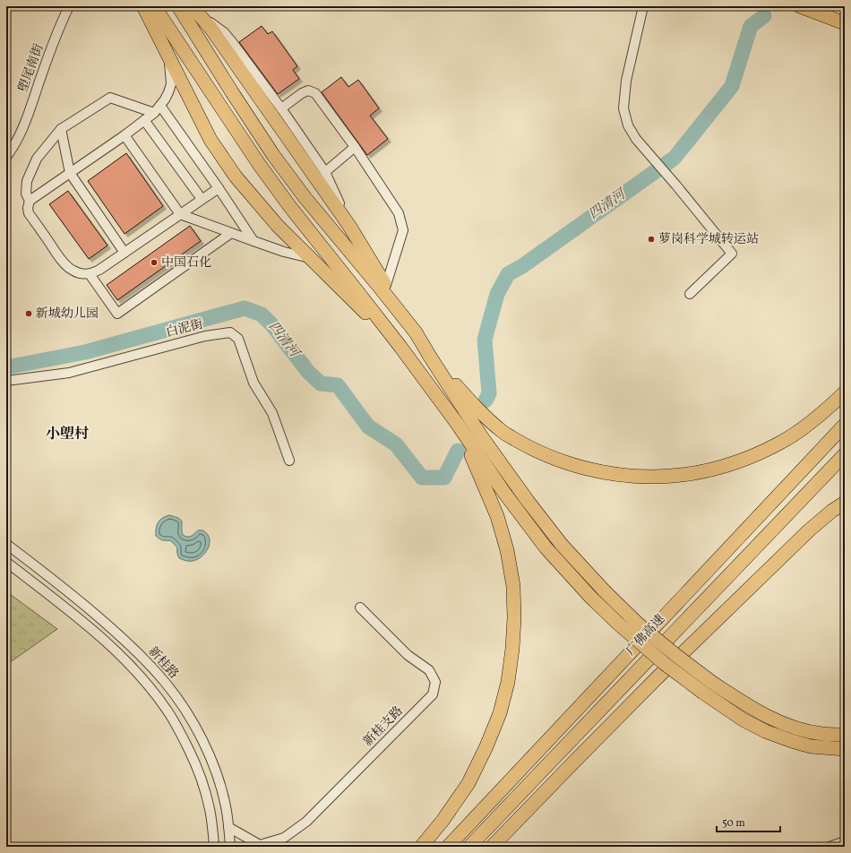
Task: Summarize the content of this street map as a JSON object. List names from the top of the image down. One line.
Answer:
{"streets":{"highway":["广佛高速"],"street":["塱尾南街","白泥街","新桂路","新桂支路"]},"districts":["小塱村"],"water":["四清河"],"places":["萝岗科学城转运站","中国石化","新城幼儿园"],"scale_bar":"50 m"}
